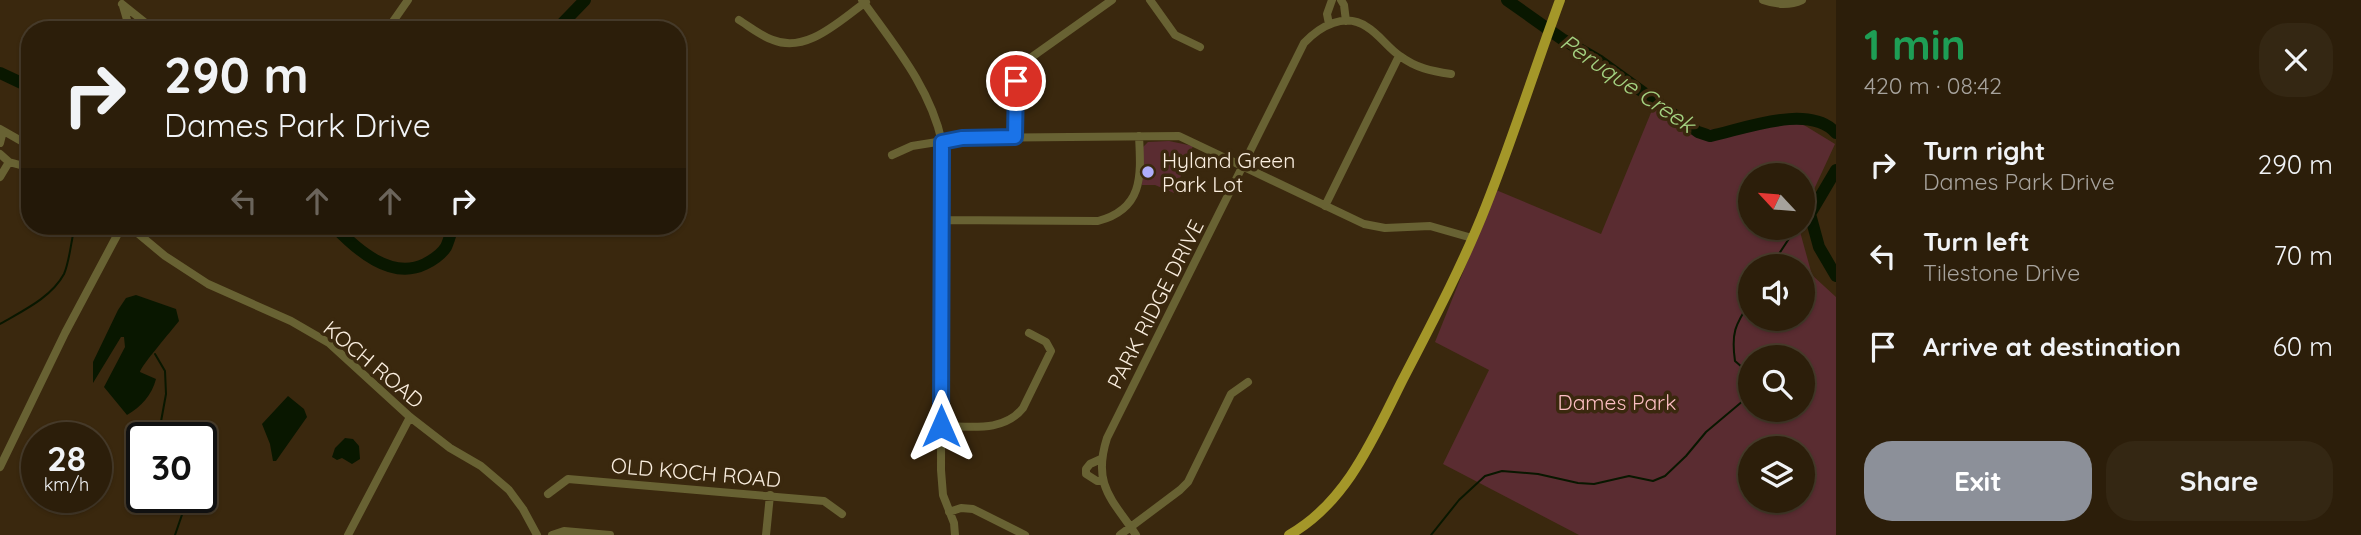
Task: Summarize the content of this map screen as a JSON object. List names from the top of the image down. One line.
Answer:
{"streets":{"street":["PARK RIDGE DRIVE","KOCH ROAD","OLD KOCH ROAD"]},"water":["Peruque Creek"],"parks":["Dames Park"],"places":["Hyland Green Park Lot"],"north":"top left","page":{"heading":["1 min","420 m · 08:42"],"turn":["290 m","Dames Park Drive"],"list":[{"name":"Turn right","note":"Dames Park Drive","value":"290 m"},{"name":"Turn left","note":"Tilestone Drive","value":"70 m"},{"name":"Arrive at destination","value":"60 m"}],"speed":"28 km/h","limit":"30","buttons":["Exit","Share"]}}
